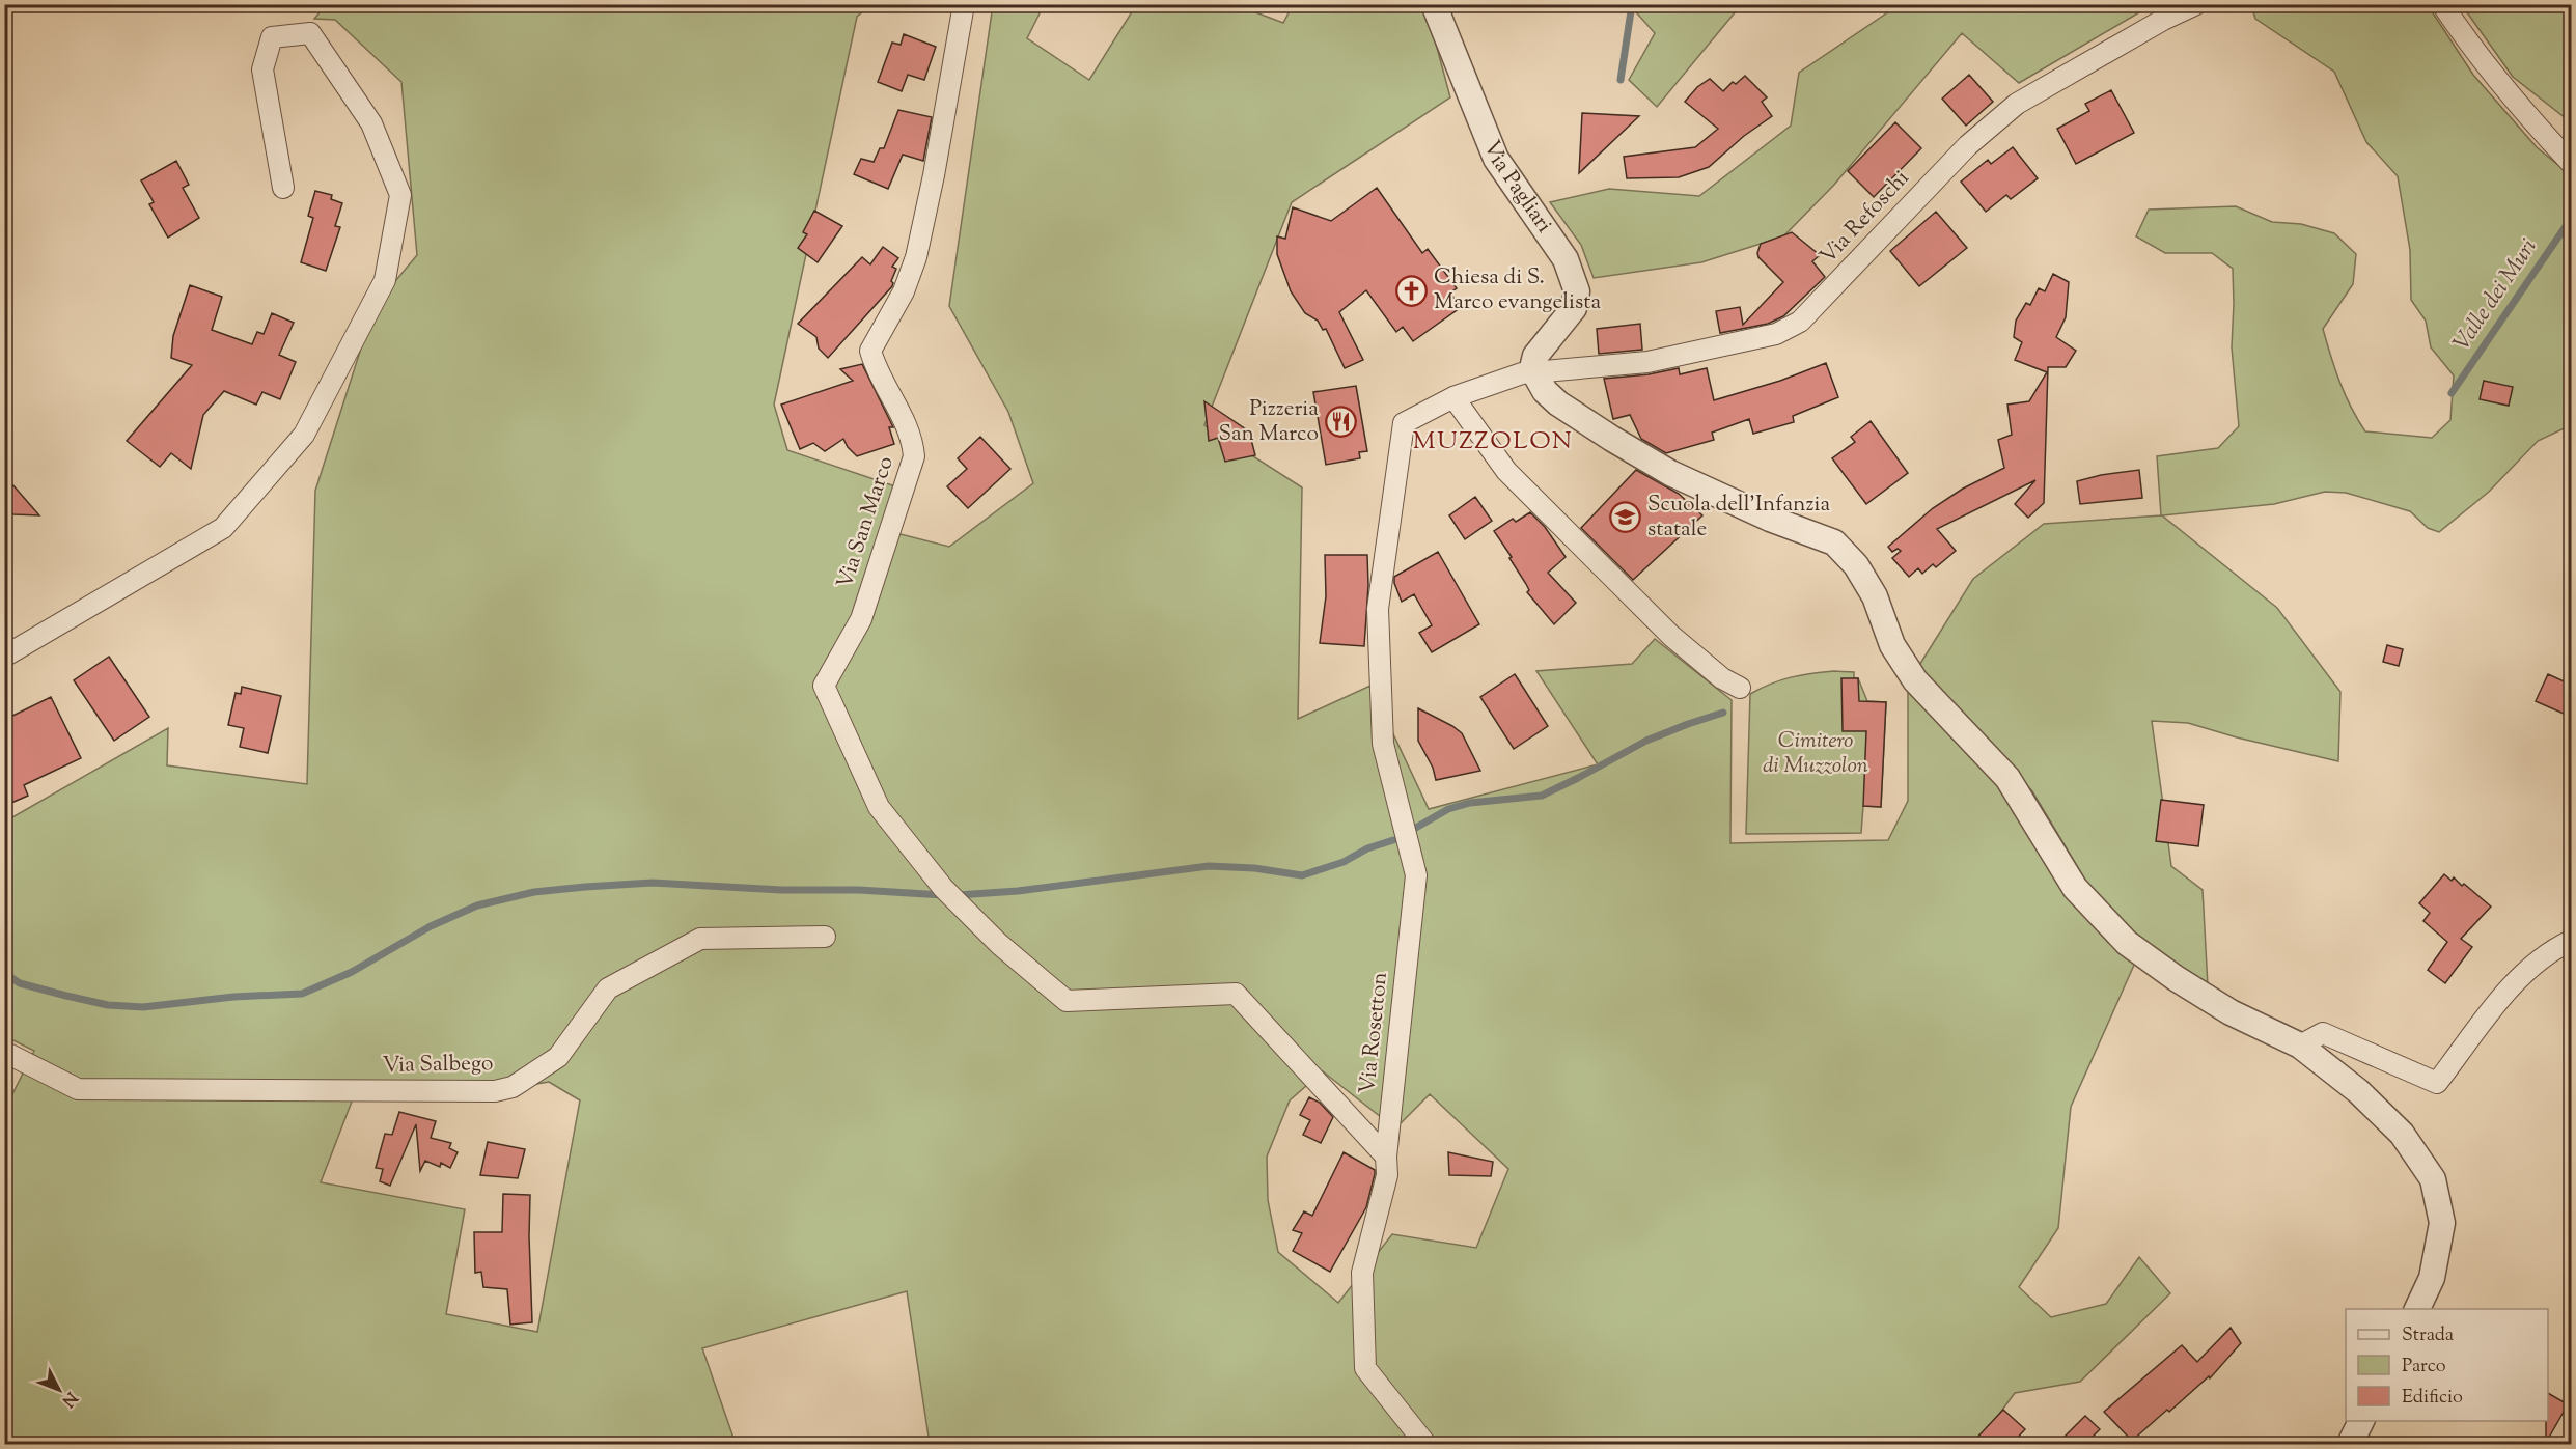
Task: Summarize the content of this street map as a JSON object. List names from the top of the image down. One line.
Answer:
{"streets":{"street":["Via Pagliari","Via Refoschi","Via San Marco","Via Rosetton","Via Salbego"]},"crossings":[["Via Pagliari","Via Refoschi"],["Via Refoschi","Via Rosetton"],["Via San Marco","Via Rosetton"]],"districts":["MUZZOLON"],"water":["Valle dei Muri"],"parks":["Cimitero di Muzzolon"],"places":{"church":["Chiesa di S. Marco evangelista"],"restaurant":["Pizzeria San Marco"],"school or university":["Scuola dell'Infanzia statale"]},"legend":["Strada","Parco","Edificio"],"north":"bottom right"}
